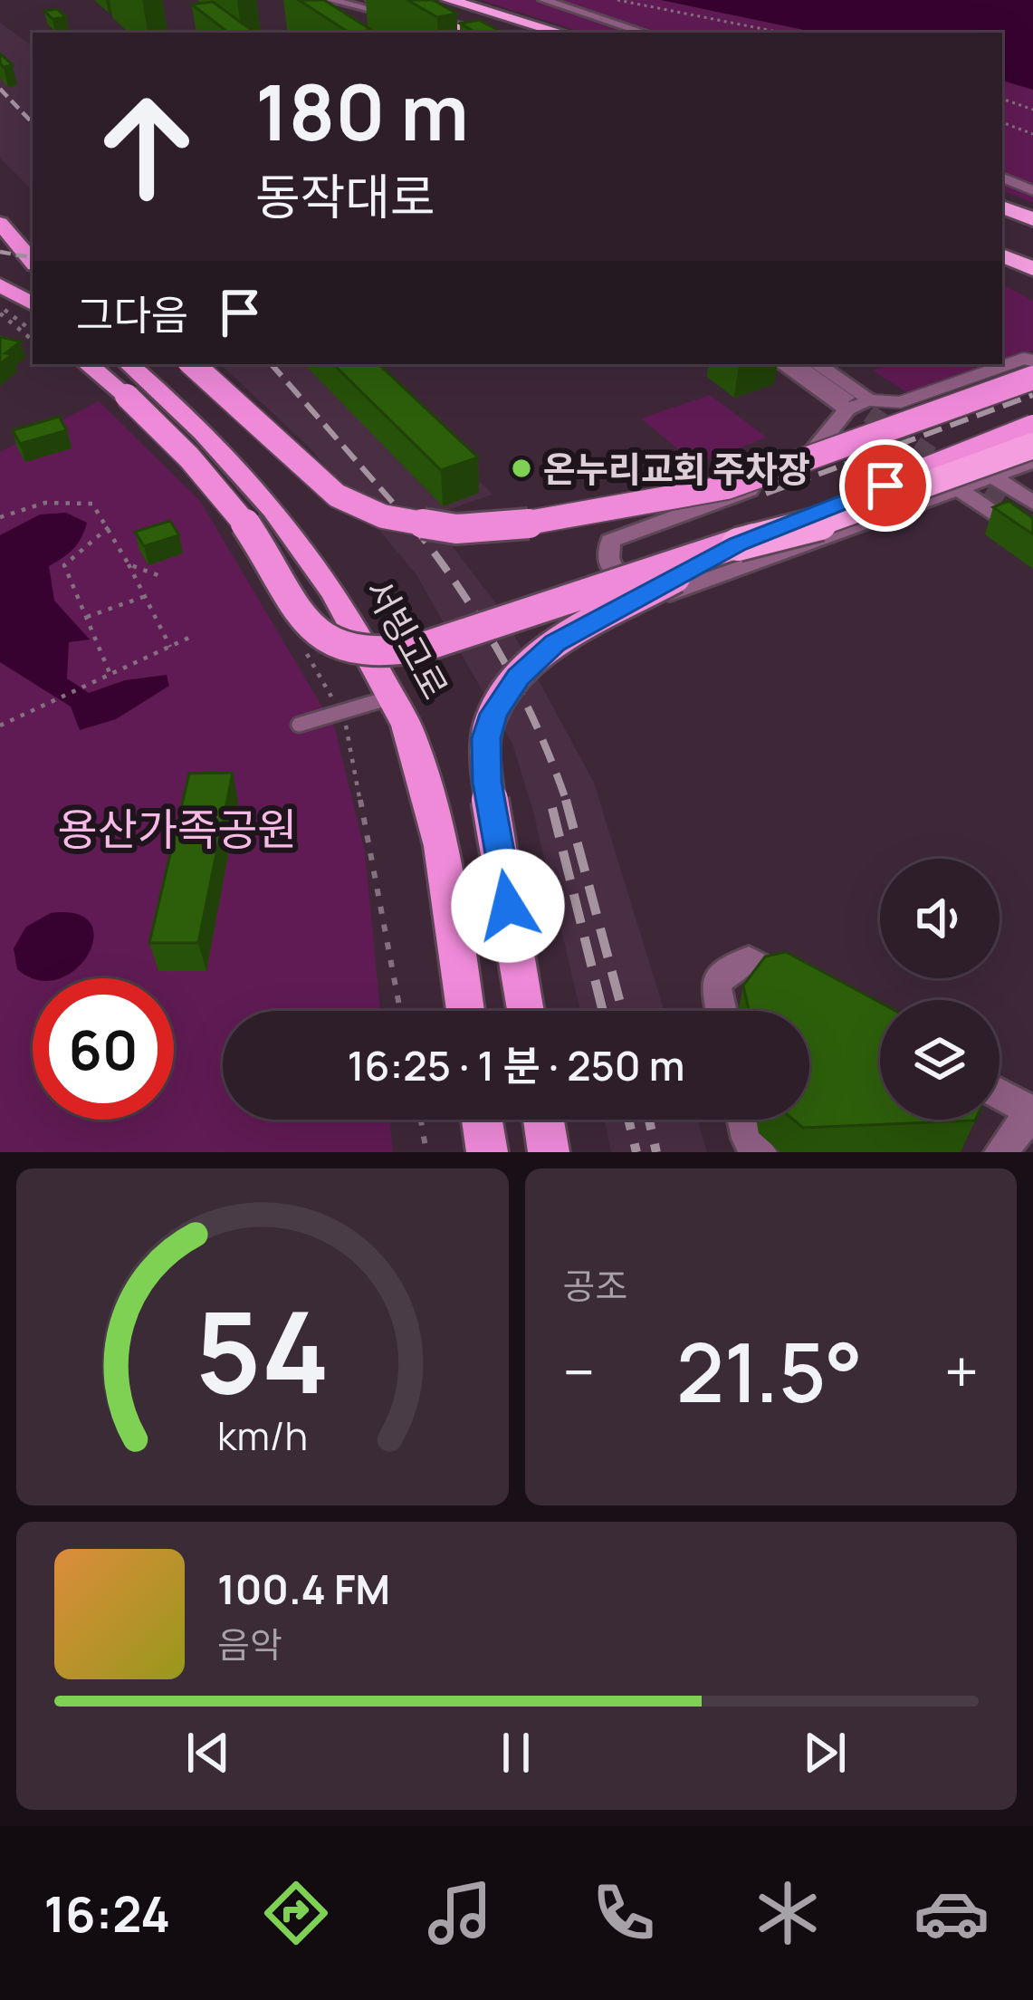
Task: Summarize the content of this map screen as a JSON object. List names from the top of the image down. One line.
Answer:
{"streets":{"main road":["서빙고로"]},"parks":["용산가족공원"],"places":["온누리교회 주차장"],"page":{"turn":["180 m","동작대로"],"then":"그다음","limit":"60","trip":"16:25 · 1 분 · 250 m","tile":"공조","heat":["−","21.5°","+"],"song":["100.4 FM","음악"],"tabs":"16:24","gauge":["54","km/h"]}}
